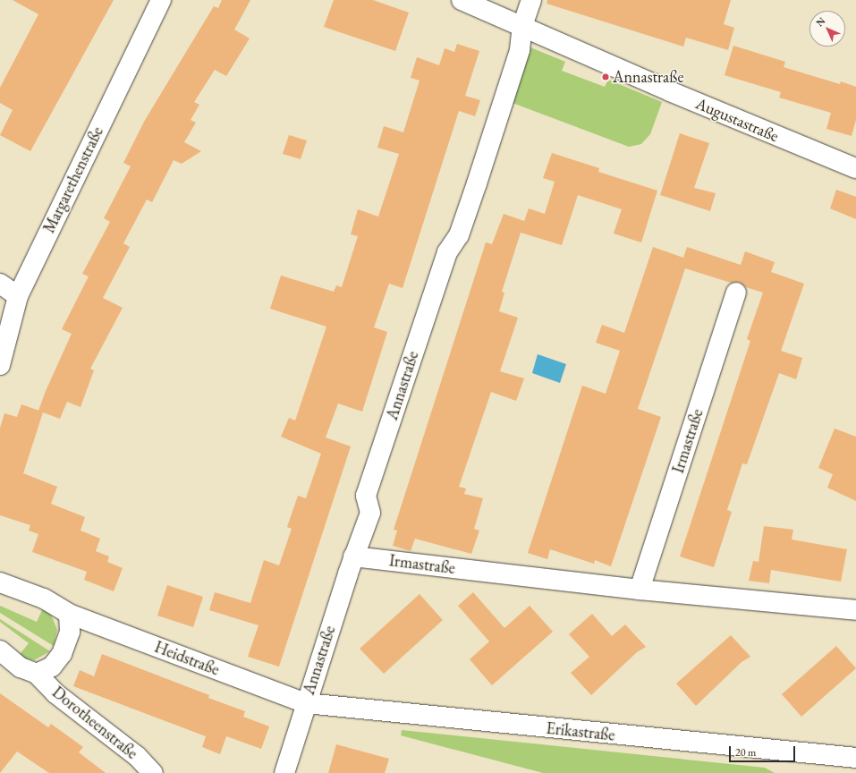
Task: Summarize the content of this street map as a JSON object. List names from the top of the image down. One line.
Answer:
{"streets":{"street":["Augustastraße","Margarethenstraße","Annastraße","Irmastraße","Heidstraße","Dorotheenstraße","Erikastraße"]},"crossings":[["Augustastraße","Annastraße"],["Annastraße","Irmastraße"],["Annastraße","Heidstraße"],["Annastraße","Erikastraße"],["Heidstraße","Erikastraße"]],"places":["Annastraße"],"scale_bar":"20 m","north":"top left"}
